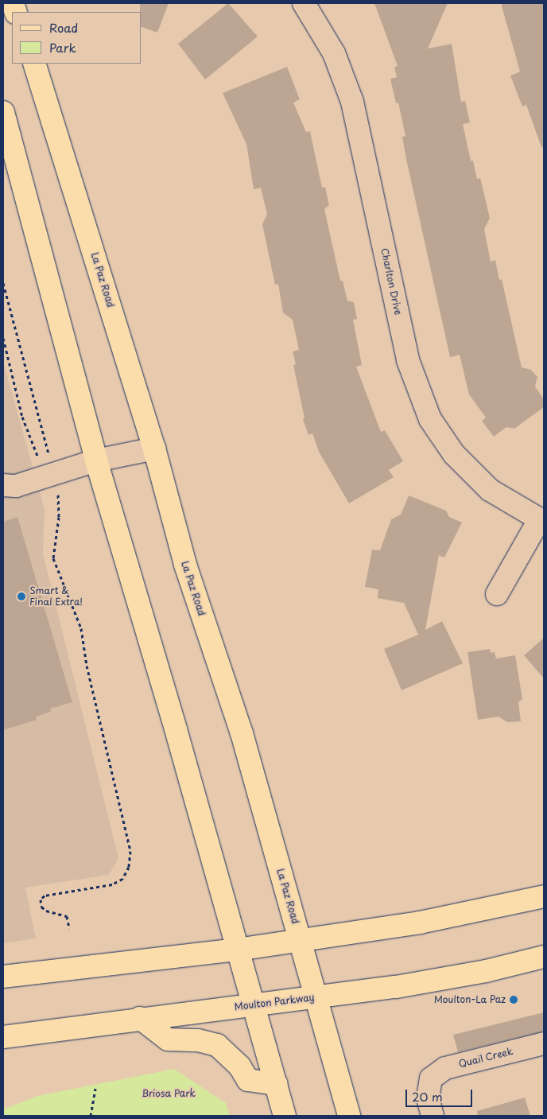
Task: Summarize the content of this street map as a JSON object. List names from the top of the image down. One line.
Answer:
{"streets":{"main road":["La Paz Road","Moulton Parkway"],"street":["Charlton Drive","Quail Creek"]},"crossings":[["La Paz Road","Moulton Parkway"]],"parks":["Briosa Park"],"places":["Smart & Final Extra!","Moulton-La Paz"],"legend":["Road","Park"],"scale_bar":"20 m"}
